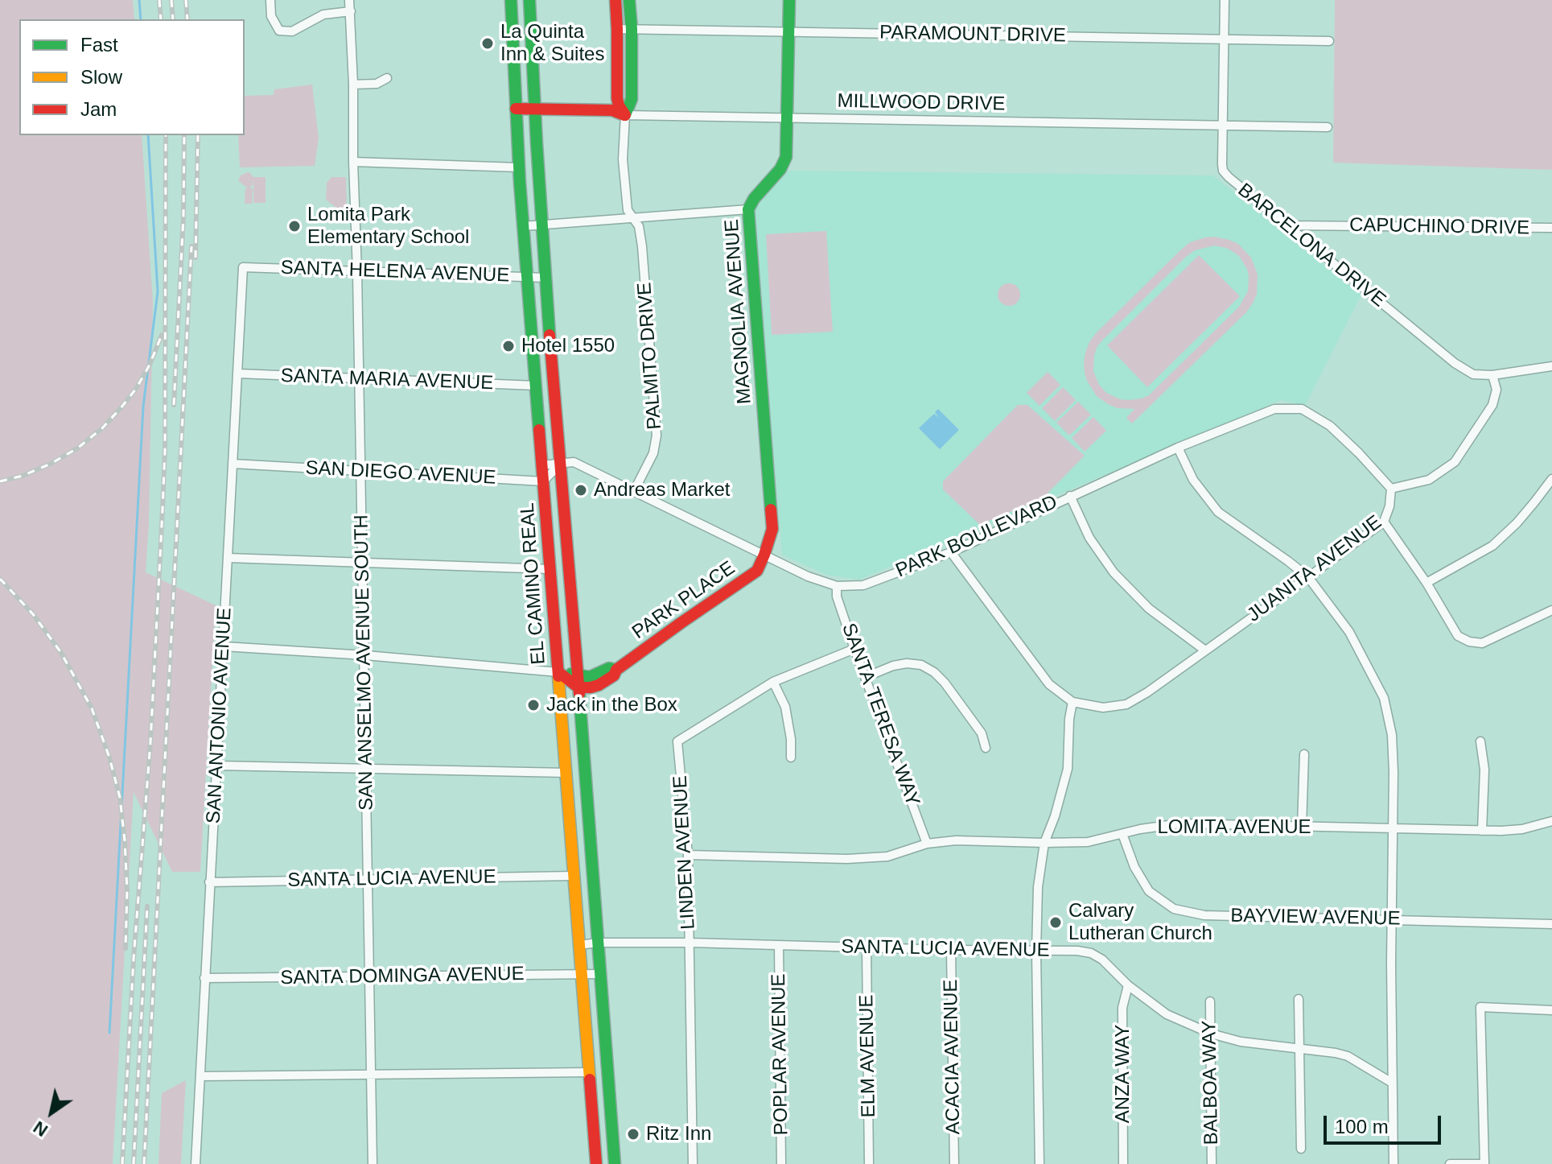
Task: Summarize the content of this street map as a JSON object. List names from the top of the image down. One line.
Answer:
{"streets":{"main road":["MILLWOOD DRIVE","MAGNOLIA AVENUE","EL CAMINO REAL","PARK PLACE"],"street":["PARAMOUNT DRIVE","CAPUCHINO DRIVE","BARCELONA DRIVE","SANTA HELENA AVENUE","PALMITO DRIVE","SANTA MARIA AVENUE","SAN DIEGO AVENUE","PARK BOULEVARD","JUANITA AVENUE","SAN ANSELMO AVENUE SOUTH","SANTA TERESA WAY","SAN ANTONIO AVENUE","LOMITA AVENUE","LINDEN AVENUE","SANTA LUCIA AVENUE","BAYVIEW AVENUE","SANTA DOMINGA AVENUE","POPLAR AVENUE","ELM AVENUE","ACACIA AVENUE","ANZA WAY","BALBOA WAY"]},"crossings":[["PARAMOUNT DRIVE","BARCELONA DRIVE"],["PARAMOUNT DRIVE","MAGNOLIA AVENUE"],["MILLWOOD DRIVE","BARCELONA DRIVE"],["MILLWOOD DRIVE","MAGNOLIA AVENUE"],["MILLWOOD DRIVE","PALMITO DRIVE"],["MILLWOOD DRIVE","EL CAMINO REAL"],["CAPUCHINO DRIVE","BARCELONA DRIVE"],["BARCELONA DRIVE","JUANITA AVENUE"],["SANTA HELENA AVENUE","EL CAMINO REAL"],["SANTA HELENA AVENUE","SAN ANSELMO AVENUE SOUTH"],["SANTA HELENA AVENUE","SAN ANTONIO AVENUE"],["MAGNOLIA AVENUE","PARK BOULEVARD"],["MAGNOLIA AVENUE","PARK PLACE"],["PALMITO DRIVE","PARK BOULEVARD"],["SANTA MARIA AVENUE","EL CAMINO REAL"],["SANTA MARIA AVENUE","SAN ANSELMO AVENUE SOUTH"],["SANTA MARIA AVENUE","SAN ANTONIO AVENUE"],["SAN DIEGO AVENUE","EL CAMINO REAL"],["SAN DIEGO AVENUE","SAN ANSELMO AVENUE SOUTH"],["SAN DIEGO AVENUE","SAN ANTONIO AVENUE"],["PARK BOULEVARD","JUANITA AVENUE"],["PARK BOULEVARD","EL CAMINO REAL"],["PARK BOULEVARD","PARK PLACE"],["PARK BOULEVARD","SANTA TERESA WAY"],["EL CAMINO REAL","PARK PLACE"],["EL CAMINO REAL","SANTA LUCIA AVENUE"],["EL CAMINO REAL","SANTA DOMINGA AVENUE"],["SAN ANSELMO AVENUE SOUTH","SANTA LUCIA AVENUE"],["SAN ANSELMO AVENUE SOUTH","SANTA DOMINGA AVENUE"],["SANTA TERESA WAY","LOMITA AVENUE"],["SANTA TERESA WAY","LINDEN AVENUE"],["SAN ANTONIO AVENUE","SANTA LUCIA AVENUE"],["SAN ANTONIO AVENUE","SANTA DOMINGA AVENUE"],["LOMITA AVENUE","LINDEN AVENUE"],["LOMITA AVENUE","BAYVIEW AVENUE"],["LINDEN AVENUE","SANTA LUCIA AVENUE"],["SANTA LUCIA AVENUE","POPLAR AVENUE"],["SANTA LUCIA AVENUE","ELM AVENUE"],["SANTA LUCIA AVENUE","ACACIA AVENUE"],["SANTA LUCIA AVENUE","ANZA WAY"],["SANTA LUCIA AVENUE","BALBOA WAY"]],"places":["La Quinta Inn & Suites","Lomita Park Elementary School","Hotel 1550","Andreas Market","Jack in the Box","Calvary Lutheran Church","Ritz Inn"],"legend":["Fast","Slow","Jam"],"scale_bar":"100 m","north":"bottom left"}
